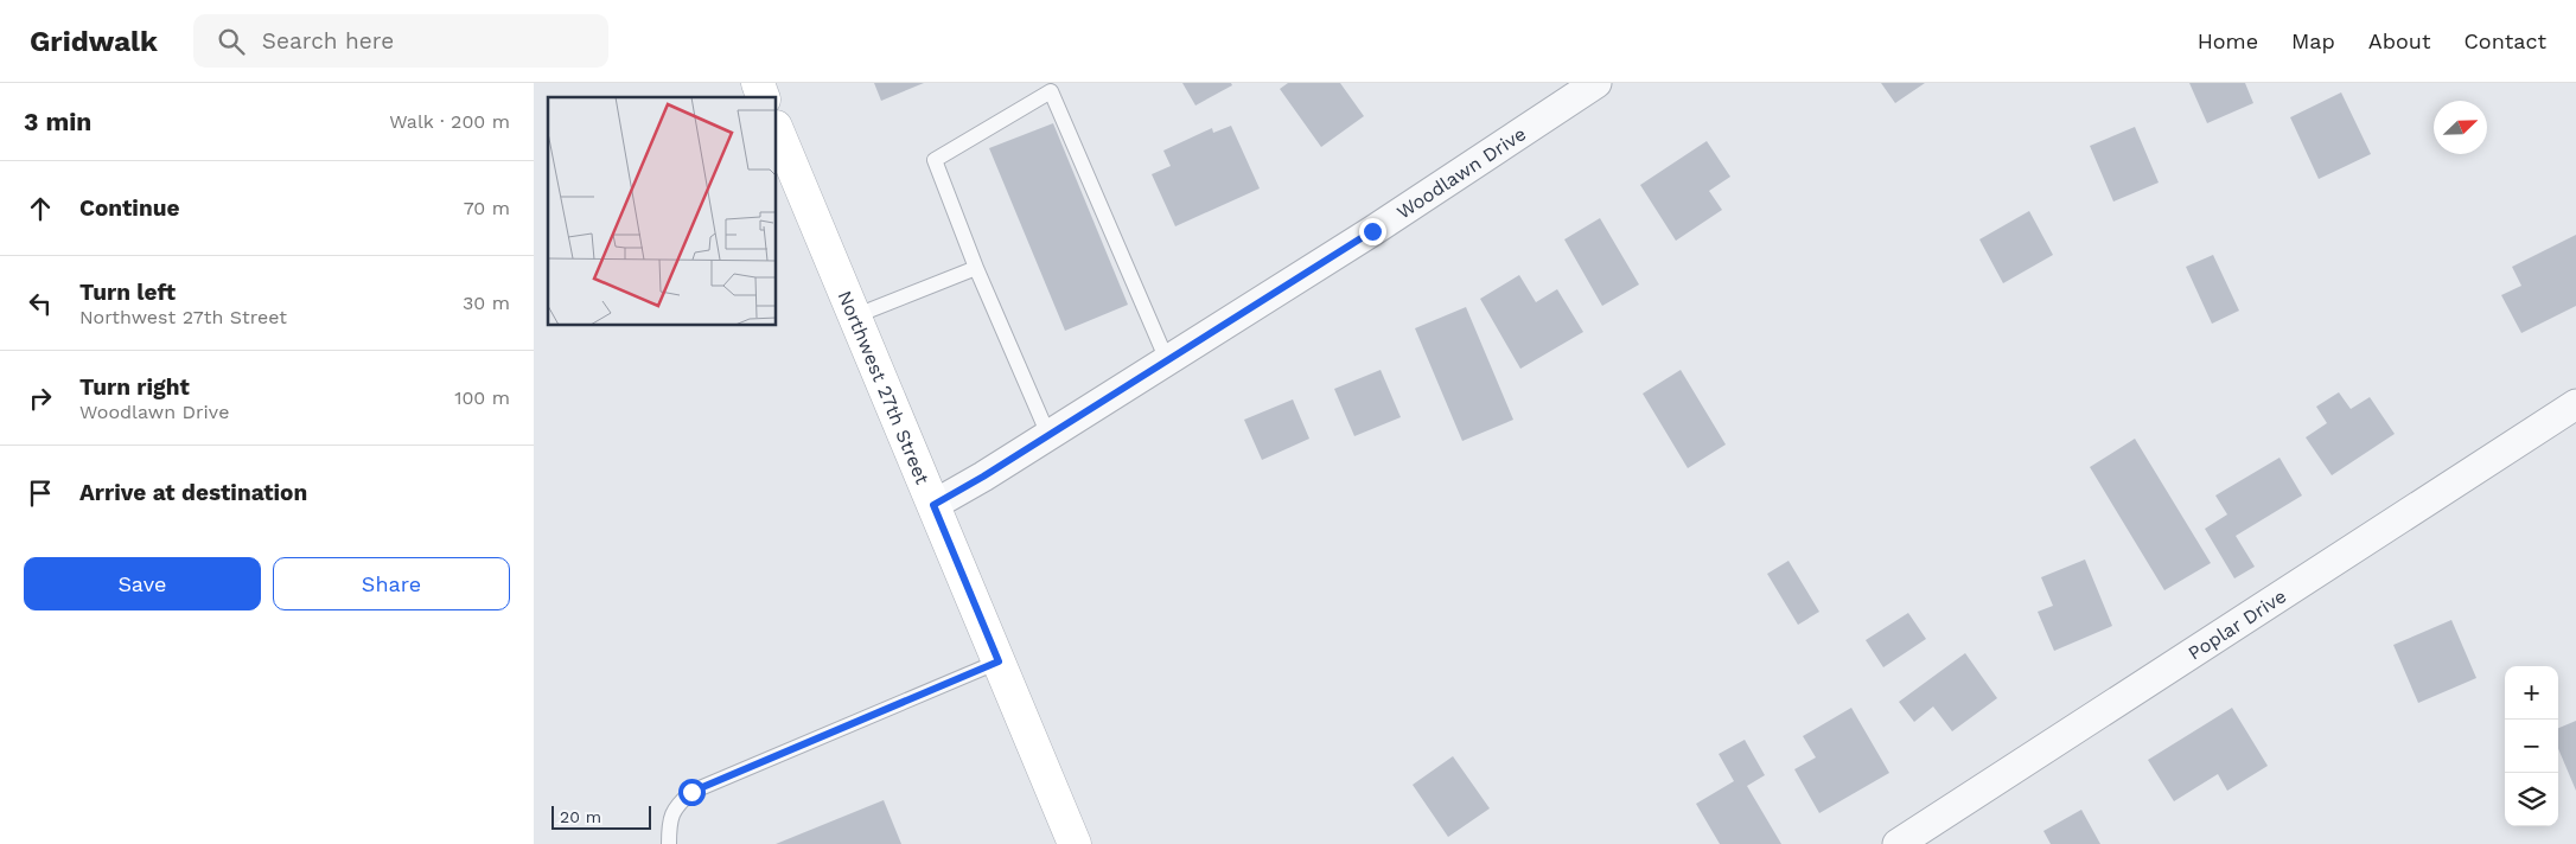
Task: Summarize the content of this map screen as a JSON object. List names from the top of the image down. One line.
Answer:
{"streets":{"main road":["Northwest 27th Street"],"street":["Woodlawn Drive","Poplar Drive"]},"crossings":[["Woodlawn Drive","Northwest 27th Street"]],"scale_bar":"20 m","north":"top right","page":{"header":"Gridwalk","search":"Search here","nav":["Home","Map","About","Contact"],"heading":["3 min","Walk · 200 m"],"list":[["Continue","70 m"],["Turn left","Northwest 27th Street","30 m"],["Turn right","Woodlawn Drive","100 m"],"Arrive at destination"],"buttons":["Save","Share"],"map_buttons":["+","−"],"scale":"20 m"}}
